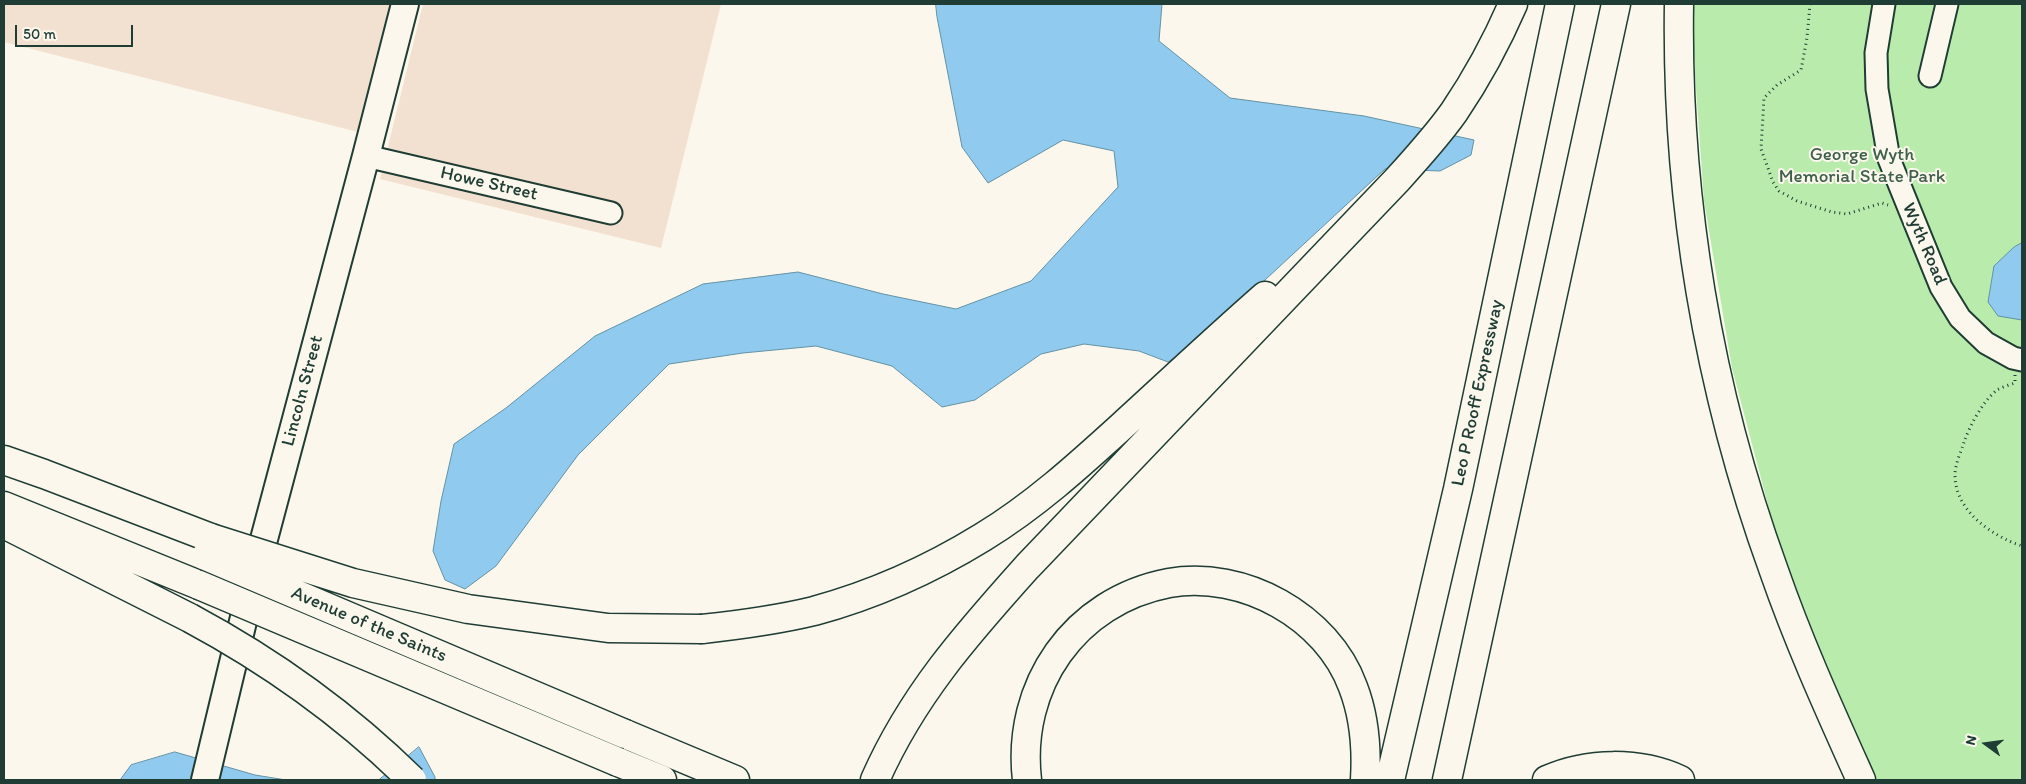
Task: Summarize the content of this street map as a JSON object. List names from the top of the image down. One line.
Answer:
{"streets":{"highway":["Leo P Rooff Expressway","Avenue of the Saints"],"main road":["Lincoln Street"],"street":["Howe Street","Wyth Road"]},"crossings":[["Howe Street","Lincoln Street"]],"parks":["George Wyth Memorial State Park"],"scale_bar":"50 m","north":"left"}
